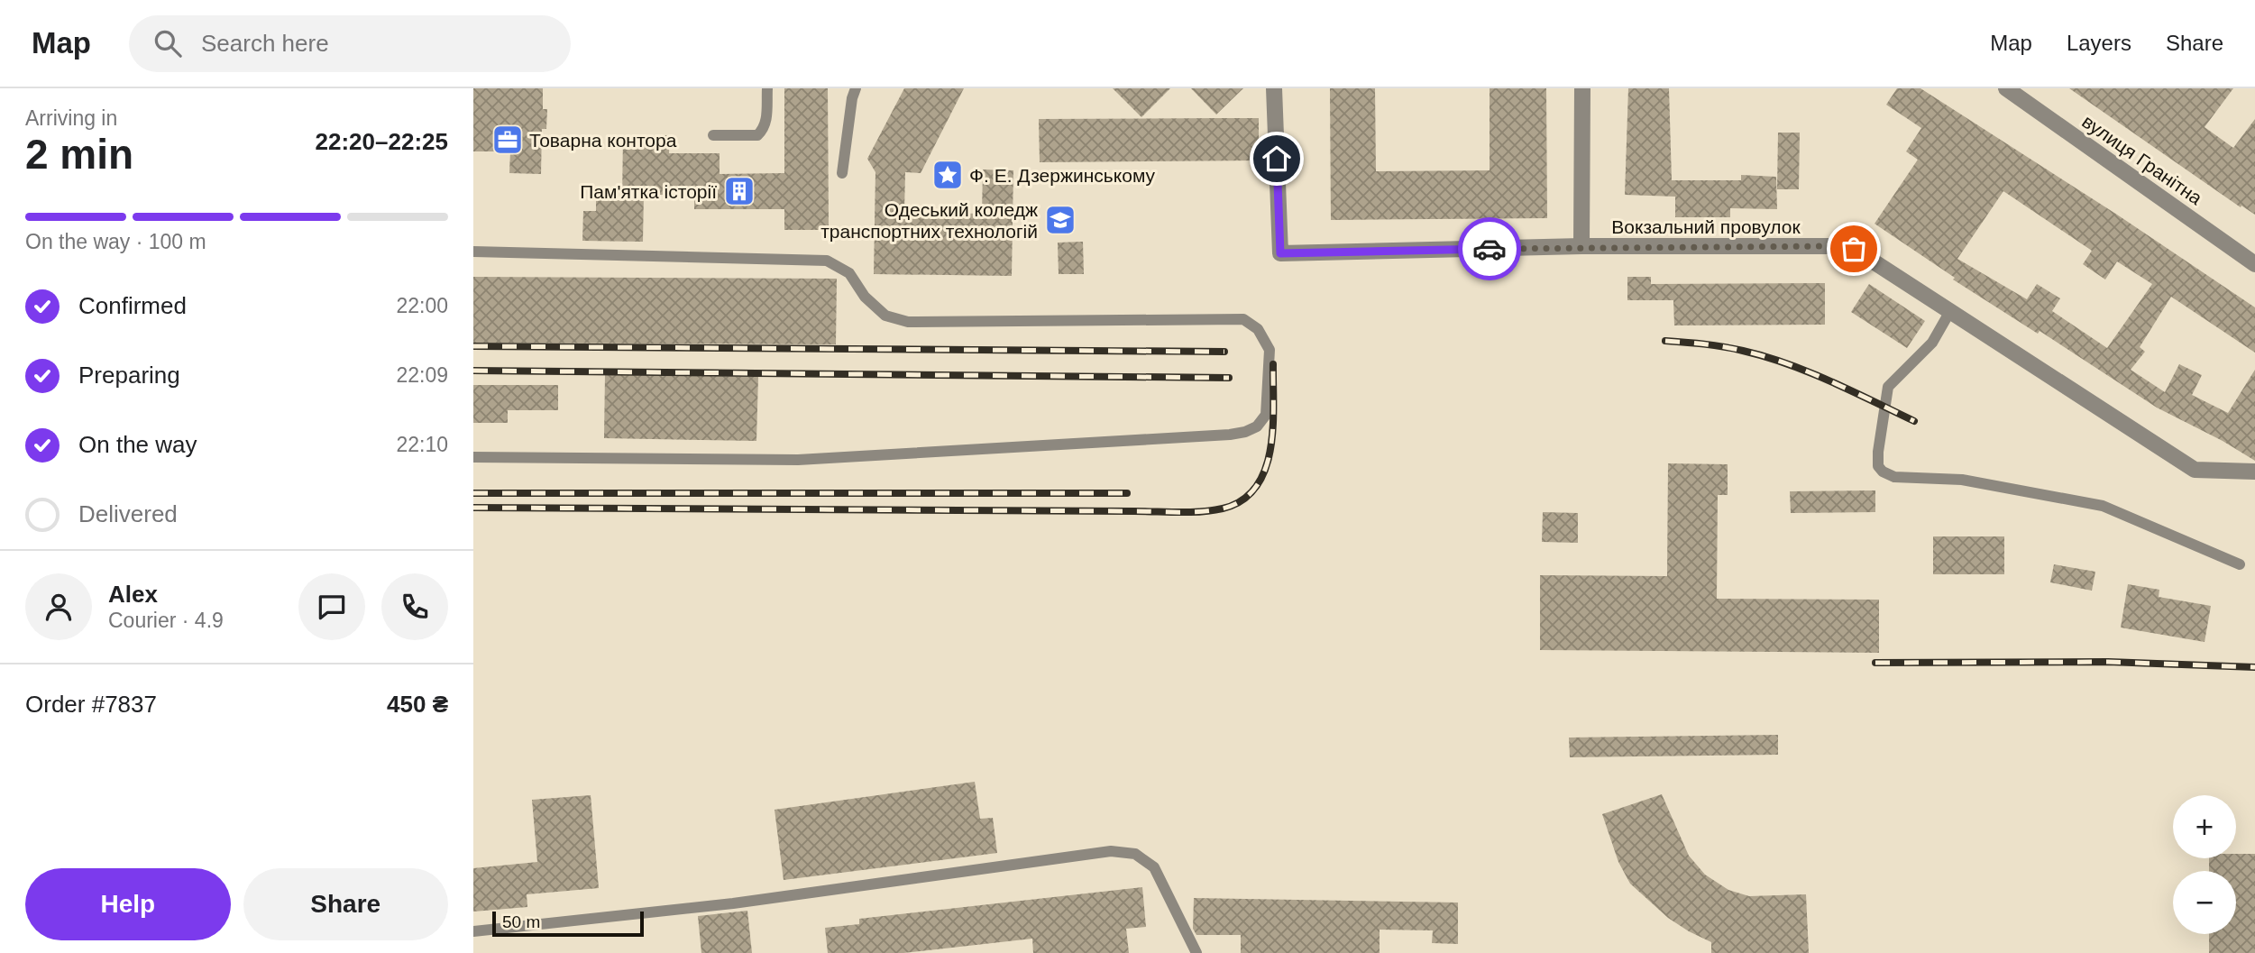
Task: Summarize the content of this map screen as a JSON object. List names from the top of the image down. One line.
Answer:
{"streets":{"street":["вулиця Гранітна","Вокзальний провулок"]},"places":{"office":["Товарна контора"],"place":["Ф. Е. Дзержинському"],"building":["Пам'ятка історії"],"school or university":["Одеський коледж транспортних технологій"]},"scale_bar":"50 m","page":{"header":"Map","search":"Search here","nav":["Map","Layers","Share"],"heading":["2 min","Arriving in","22:20–22:25"],"panel":["Alex","Courier · 4.9","Order #7837","450 ₴"],"bar":"On the way · 100 m","list":[["Confirmed","22:00"],["Preparing","22:09"],["On the way","22:10"],"Delivered"],"map_buttons":["+","−"],"buttons":["Help","Share"],"scale":"50 m"}}
